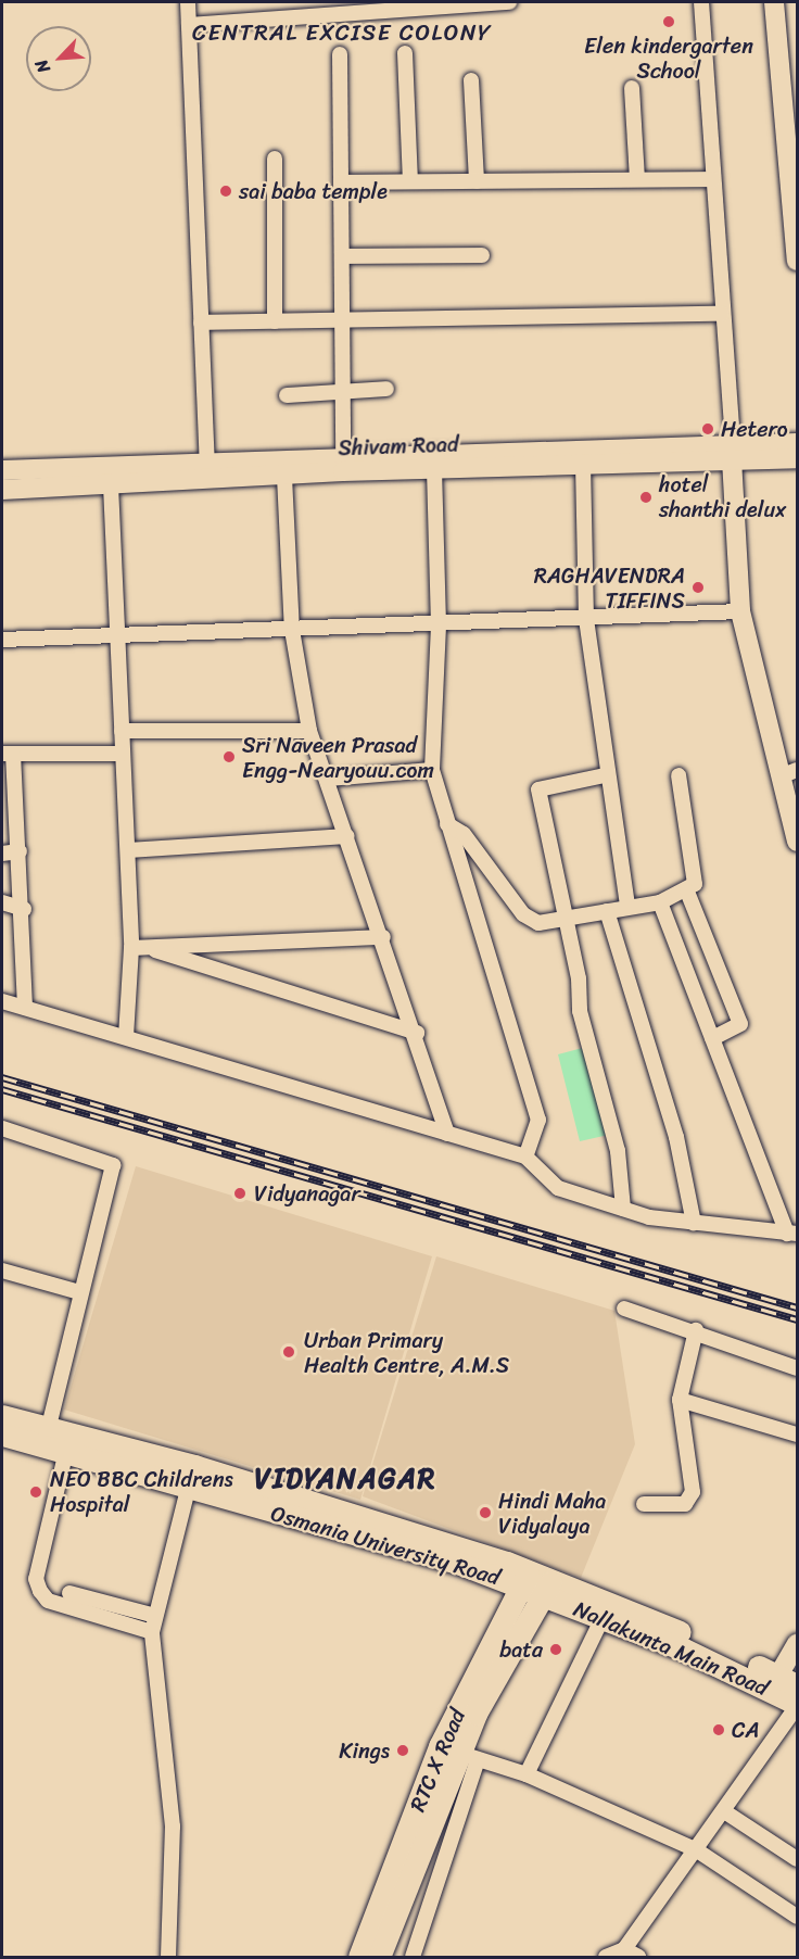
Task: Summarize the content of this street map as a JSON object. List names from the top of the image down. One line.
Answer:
{"streets":{"main road":["Shivam Road","Osmania University Road","Nallakunta Main Road","RTC X Road"]},"crossings":[["Osmania University Road","Nallakunta Main Road"],["Osmania University Road","RTC X Road"],["Nallakunta Main Road","RTC X Road"]],"districts":["CENTRAL EXCISE COLONY","VIDYANAGAR"],"places":["Elen kindergarten School","sai baba temple","Hetero","hotel shanthi delux","RAGHAVENDRA TIFFINS","Sri Naveen Prasad Engg-Nearyouu.com","Vidyanagar","Urban Primary Health Centre, A.M.S","NEO BBC Childrens Hospital","Hindi Maha Vidyalaya","bata","CA","Kings"],"north":"bottom left"}
